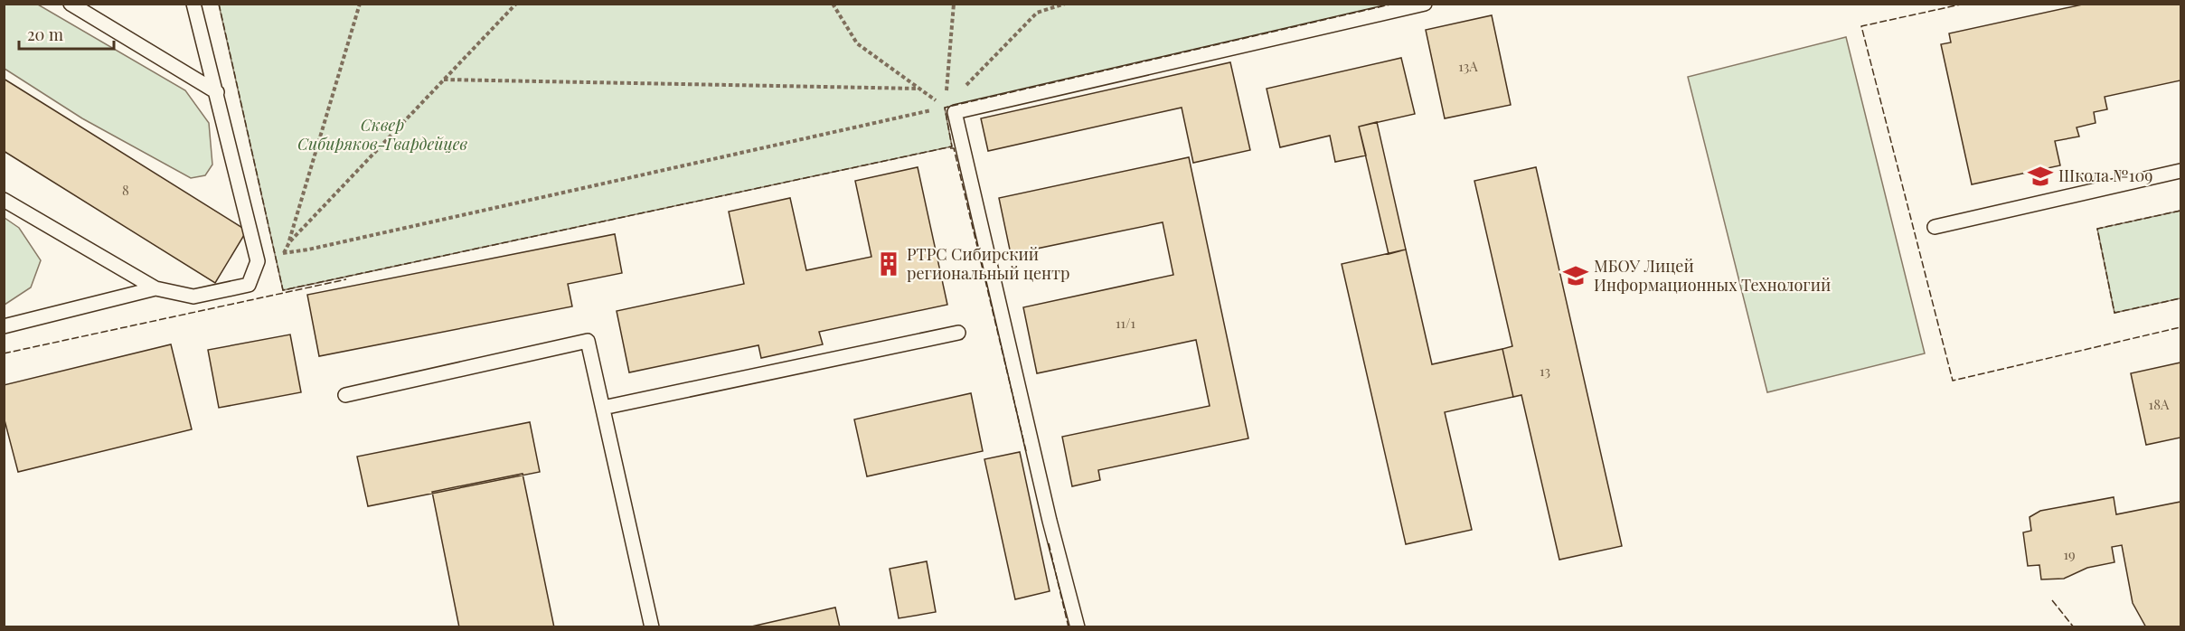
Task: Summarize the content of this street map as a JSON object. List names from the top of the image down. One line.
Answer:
{"parks":["Сквер Сибиряков-Гвардейцев"],"places":{"school or university":["Школа №109","МБОУ Лицей Информационных Технологий"],"building":["РТРС Сибирский региональный центр"]},"house_numbers":["13А","8","11/1","13","18А","19"],"scale_bar":"20 m"}
